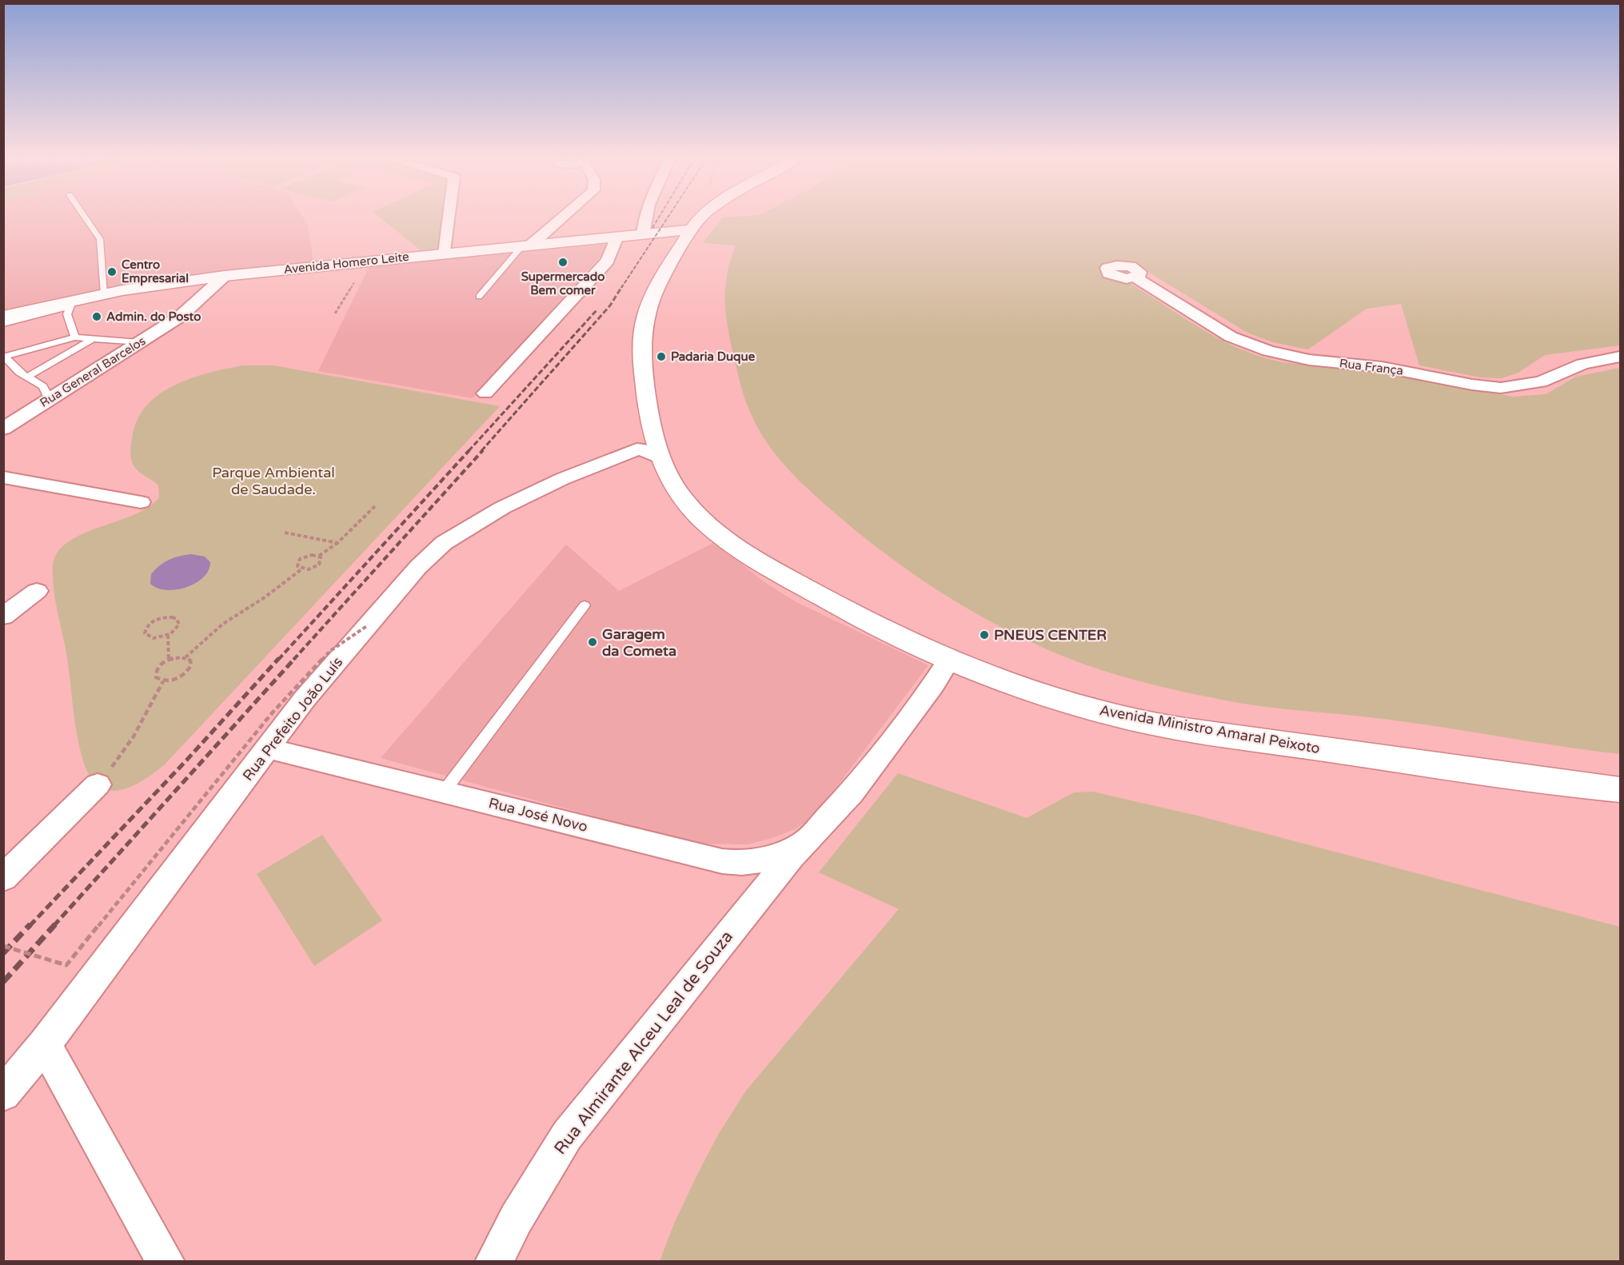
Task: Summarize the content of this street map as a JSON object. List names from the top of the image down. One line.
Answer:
{"streets":{"main road":["Avenida Homero Leite","Avenida Ministro Amaral Peixoto"],"street":["Rua França","Rua General Barcelos","Rua Prefeito João Luís","Rua José Novo","Rua Almirante Alceu Leal de Souza"]},"crossings":[["Avenida Homero Leite","Rua General Barcelos"],["Avenida Homero Leite","Avenida Ministro Amaral Peixoto"],["Rua Prefeito João Luís","Avenida Ministro Amaral Peixoto"],["Rua Prefeito João Luís","Rua José Novo"],["Avenida Ministro Amaral Peixoto","Rua José Novo"],["Rua José Novo","Rua Almirante Alceu Leal de Souza"]],"parks":["Parque Ambiental de Saudade."],"places":["Supermercado Bem comer","Centro Empresarial","Admin. do Posto","Padaria Duque","PNEUS CENTER","Garagem da Cometa"]}
